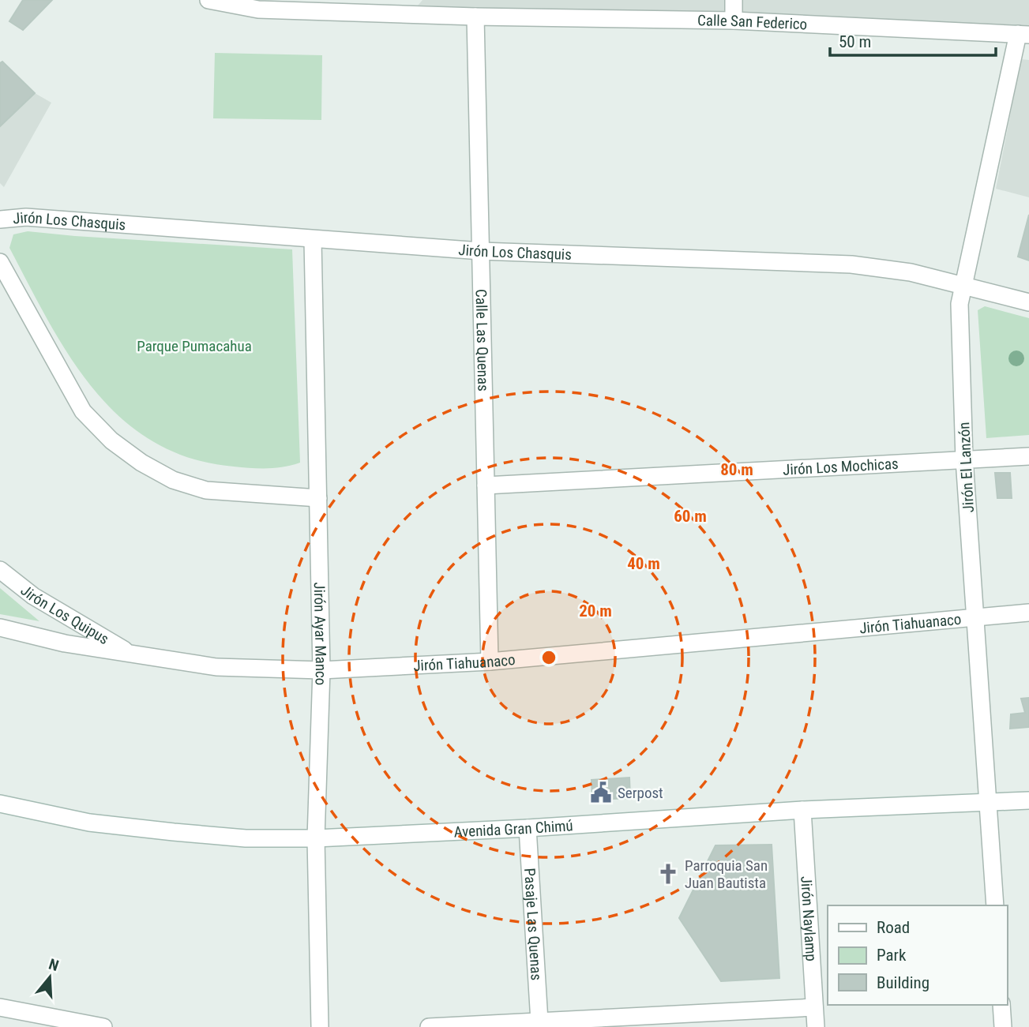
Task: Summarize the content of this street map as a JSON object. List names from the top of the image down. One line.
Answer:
{"streets":{"street":["Calle San Federico","Jirón Los Chasquis","Calle Las Quenas","Jirón Los Mochicas","Jirón El Lanzón","Jirón Los Quipus","Jirón Tiahuanaco","Jirón Ayar Manco","Avenida Gran Chimú","Jirón Naylamp","Pasaje Las Quenas"]},"crossings":[["Calle San Federico","Calle Las Quenas"],["Calle San Federico","Jirón El Lanzón"],["Jirón Los Chasquis","Calle Las Quenas"],["Jirón Los Chasquis","Jirón El Lanzón"],["Jirón Los Chasquis","Jirón Ayar Manco"],["Calle Las Quenas","Jirón Los Mochicas"],["Calle Las Quenas","Jirón Tiahuanaco"],["Jirón Los Mochicas","Jirón El Lanzón"],["Jirón El Lanzón","Jirón Tiahuanaco"],["Jirón El Lanzón","Avenida Gran Chimú"],["Jirón Los Quipus","Jirón Tiahuanaco"],["Jirón Tiahuanaco","Jirón Ayar Manco"],["Jirón Ayar Manco","Avenida Gran Chimú"],["Avenida Gran Chimú","Jirón Naylamp"],["Avenida Gran Chimú","Pasaje Las Quenas"]],"parks":["Parque Pumacahua"],"places":{"public building":["Serpost"],"church":["Parroquia San Juan Bautista"]},"legend":["Road","Park","Building"],"scale_bar":"50 m","north":"top","rings":["80 m","60 m","40 m","20 m"]}
